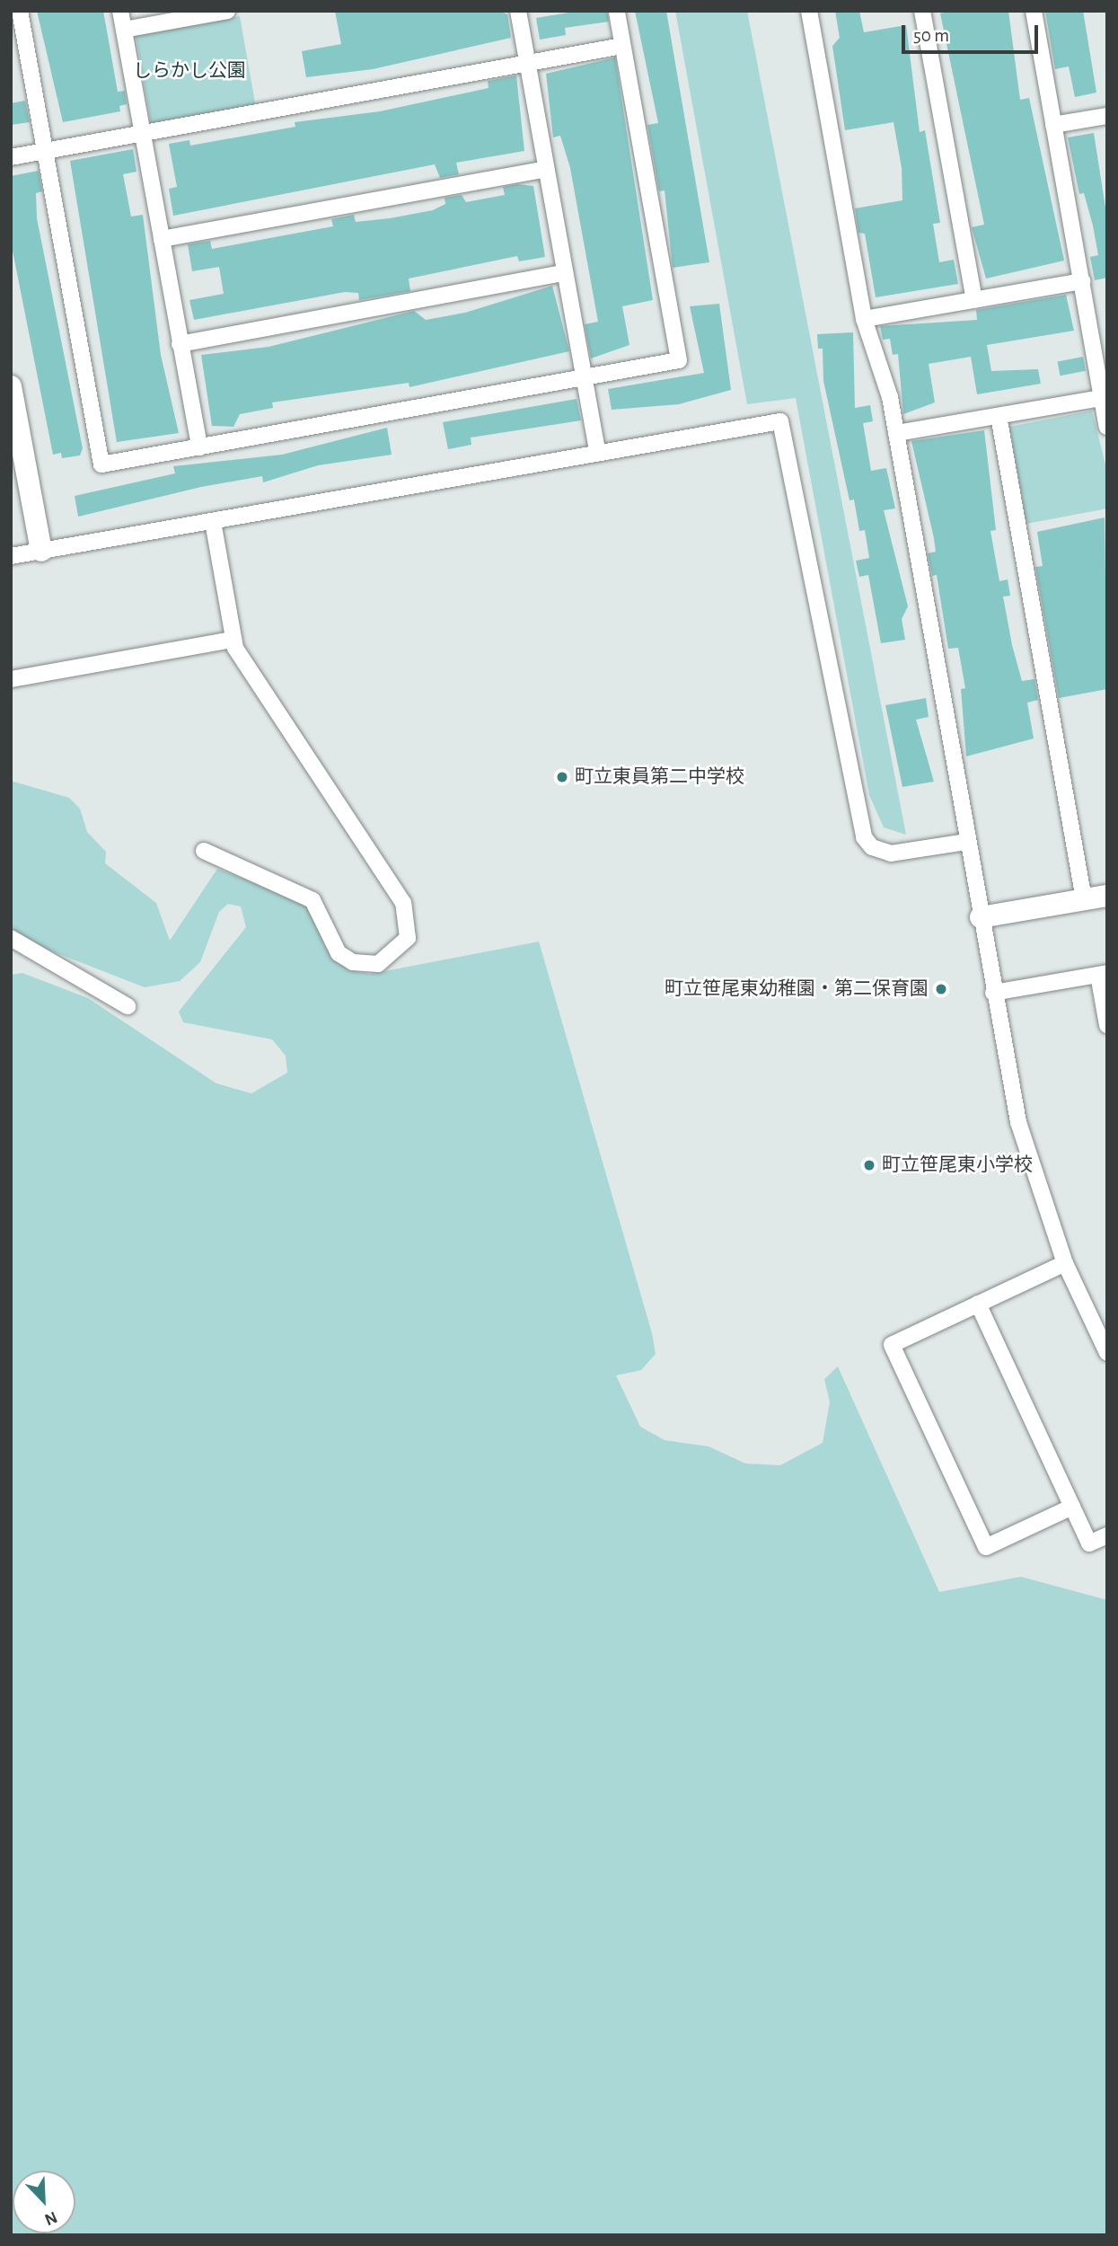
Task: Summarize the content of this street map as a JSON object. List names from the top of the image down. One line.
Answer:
{"parks":["しらかし公園"],"places":["町立東員第二中学校","町立笹尾東幼稚園・第二保育園","町立笹尾東小学校"],"scale_bar":"50 m","north":"bottom right"}
